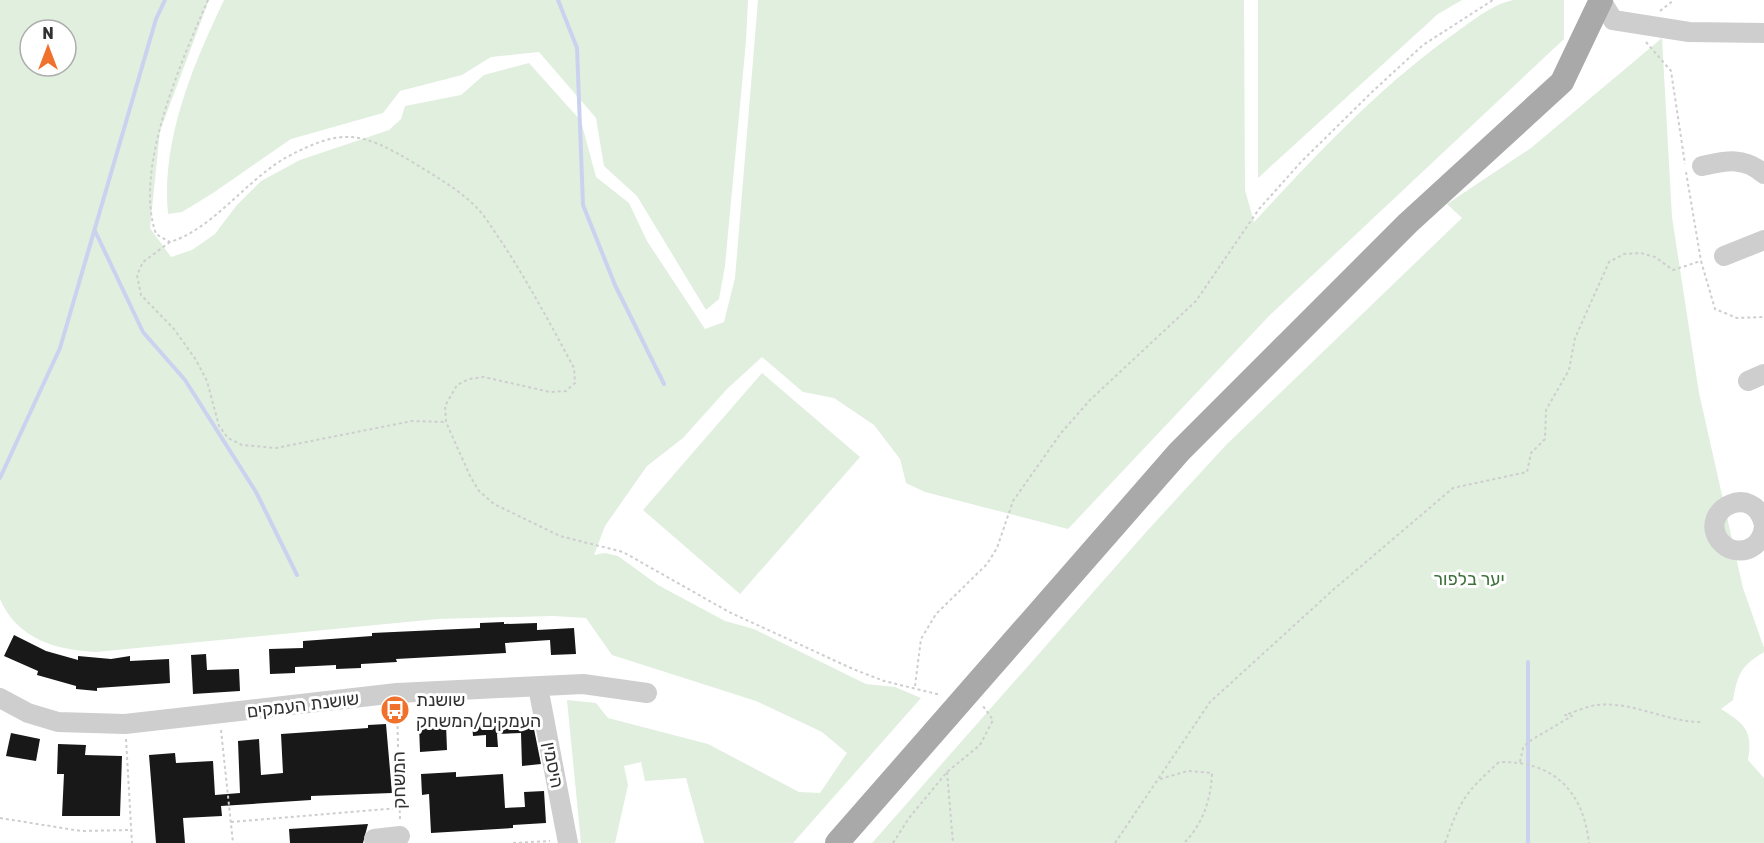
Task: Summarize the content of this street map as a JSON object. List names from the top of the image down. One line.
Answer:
{"streets":{"street":["שושנת העמקים","היסמין","המשחק"]},"crossings":[["שושנת העמקים","היסמין"],["שושנת העמקים","המשחק"]],"parks":["יער בלפור"],"places":{"bus stop":["שושנת העמקים/המשחק"]},"north":"top"}
